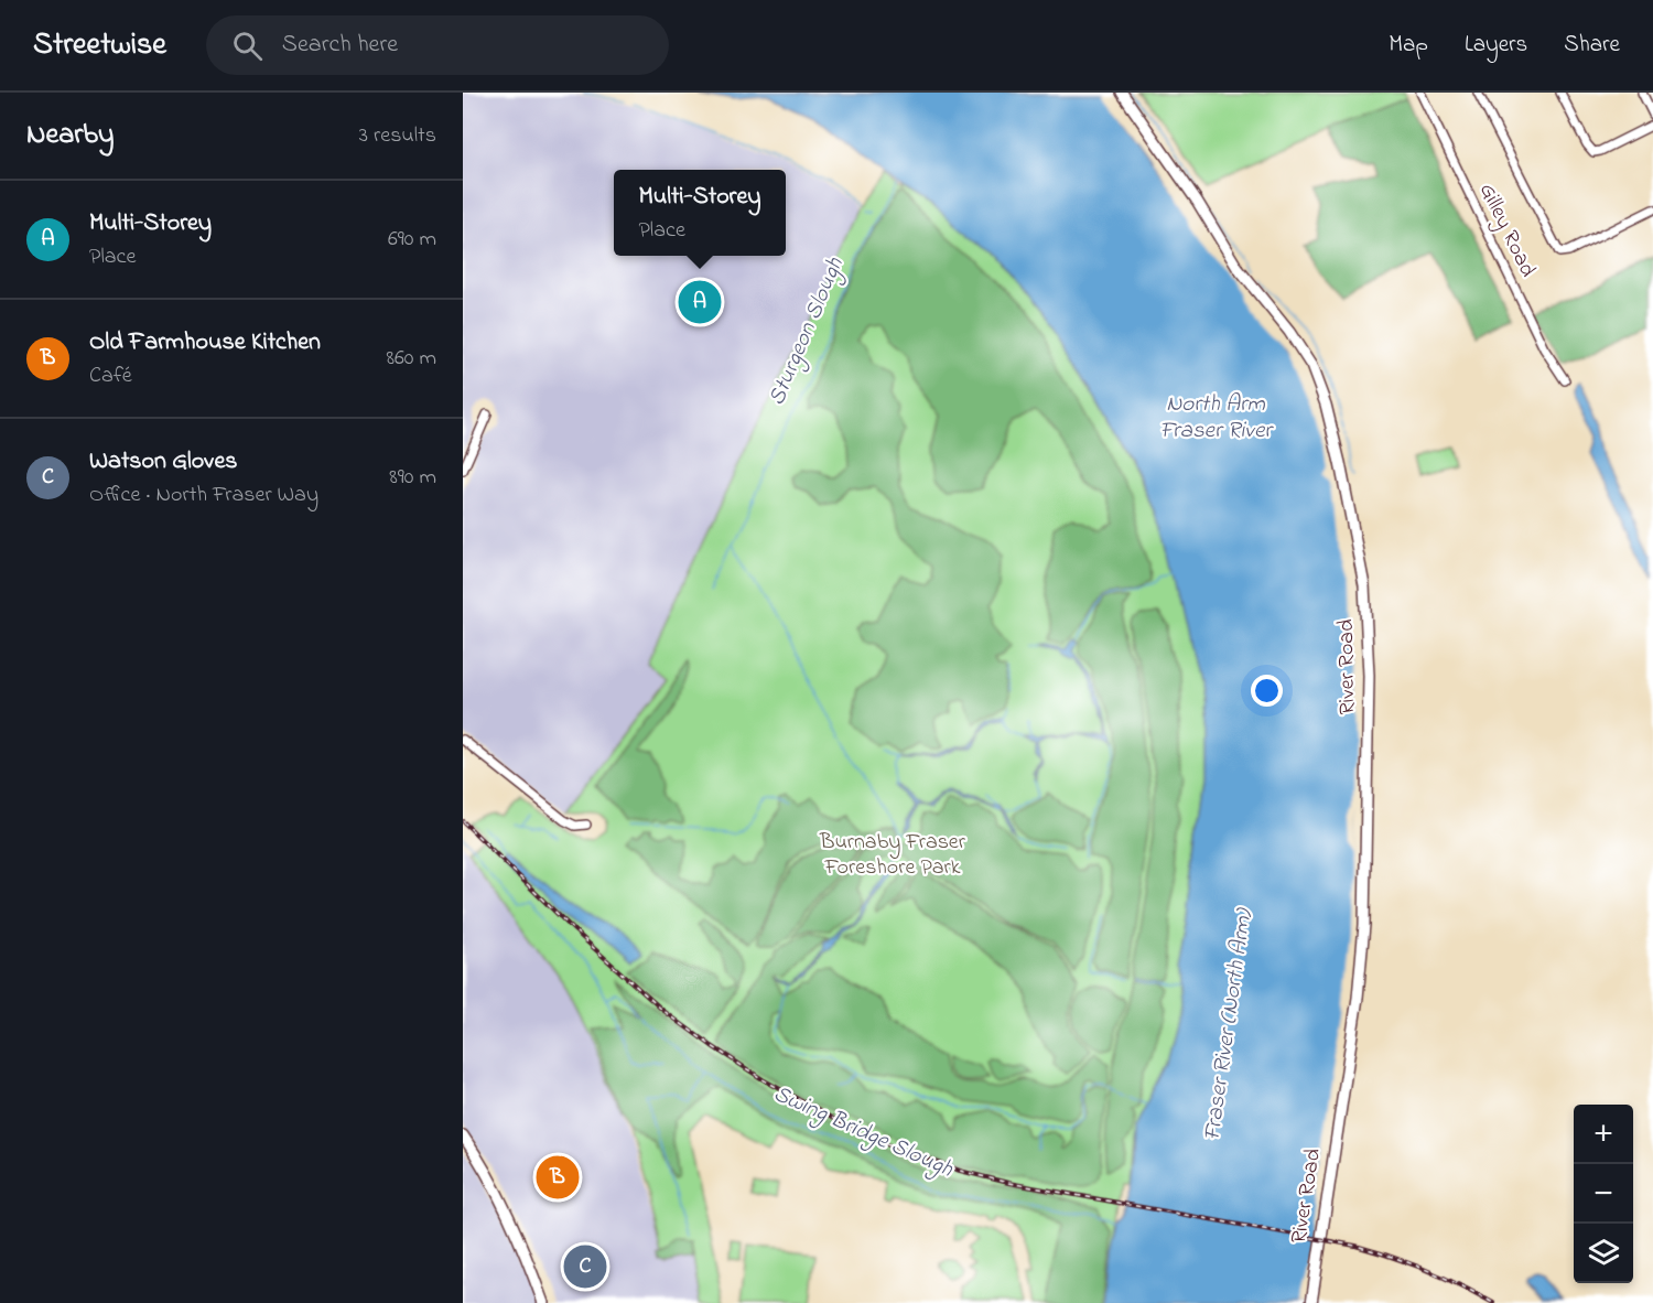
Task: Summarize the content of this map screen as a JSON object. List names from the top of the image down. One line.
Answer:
{"streets":{"street":["Gilley Road","River Road"]},"water":["Sturgeon Slough","North Arm Fraser River","Fraser River (North Arm)","Swing Bridge Slough"],"parks":["Burnaby Fraser Foreshore Park"],"page":{"header":"Streetwise","search":"Search here","nav":["Map","Layers","Share"],"heading":["Nearby","3 results"],"popup":["Multi-Storey","Place"],"list":[{"mark":"A","name":"Multi-Storey","note":"Place","value":"690 m"},{"mark":"B","name":"Old Farmhouse Kitchen","note":"Café","value":"860 m"},{"mark":"C","name":"Watson Gloves","note":"Office · North Fraser Way","value":"890 m"}],"pins":["A","B","C"],"map_buttons":["+","−"]}}
